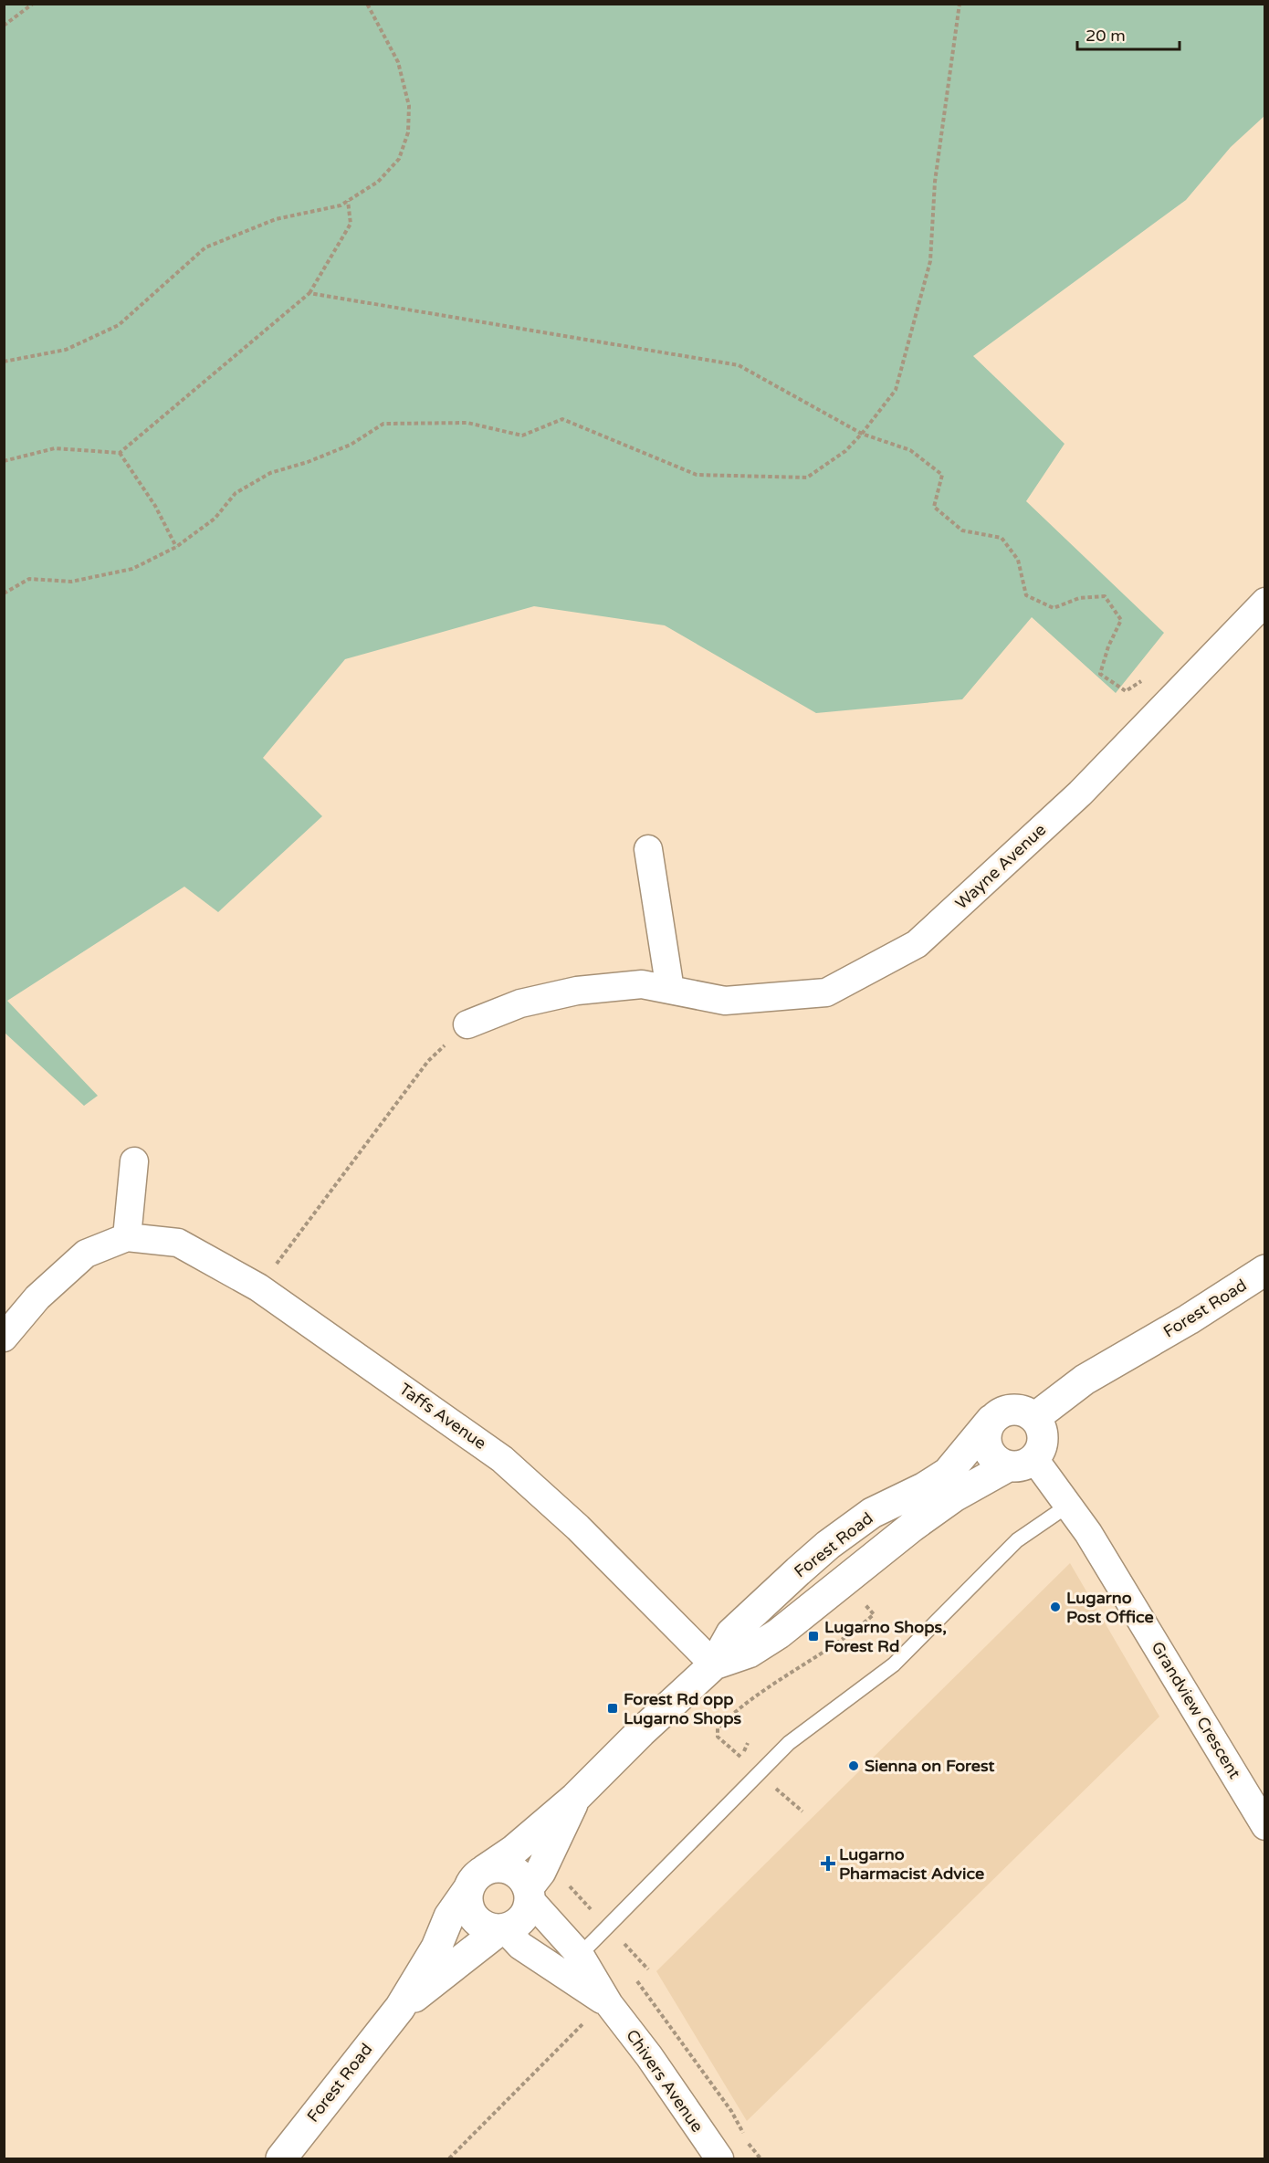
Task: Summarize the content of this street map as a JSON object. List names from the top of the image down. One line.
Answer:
{"streets":{"street":["Wayne Avenue","Forest Road","Taffs Avenue","Grandview Crescent","Chivers Avenue"]},"crossings":[["Forest Road","Taffs Avenue"],["Forest Road","Grandview Crescent"],["Forest Road","Chivers Avenue"]],"places":{"other":["Lugarno Post Office","Sienna on Forest"],"transit":["Lugarno Shops, Forest Rd","Forest Rd opp Lugarno Shops"],"health":["Lugarno Pharmacist Advice"]},"scale_bar":"20 m"}
